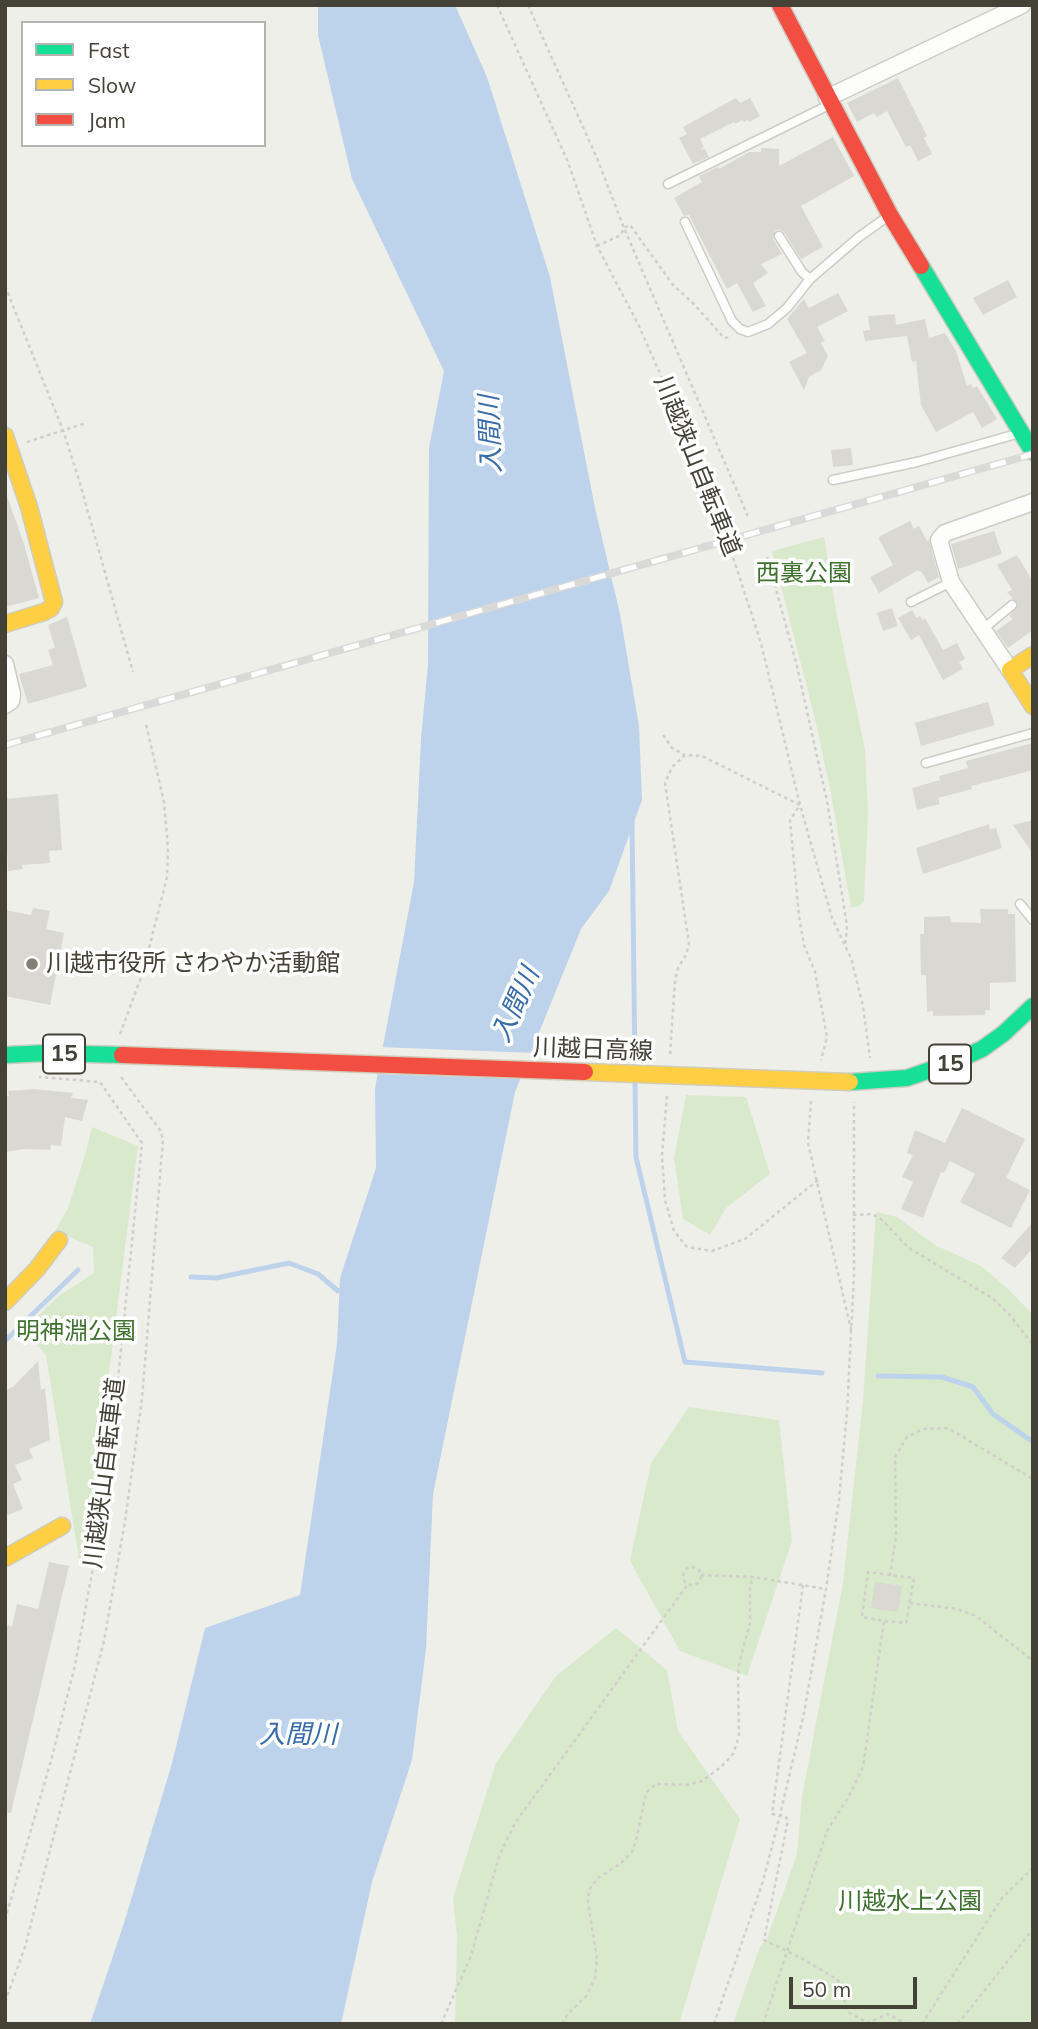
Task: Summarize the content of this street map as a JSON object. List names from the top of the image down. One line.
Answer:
{"streets":{"main road":["川越日高線","15"],"path":["川越狭山自転車道"]},"water":["入間川"],"parks":["西裏公園","明神淵公園","川越水上公園"],"places":["川越市役所 さわやか活動館"],"legend":["Fast","Slow","Jam"],"scale_bar":"50 m"}
